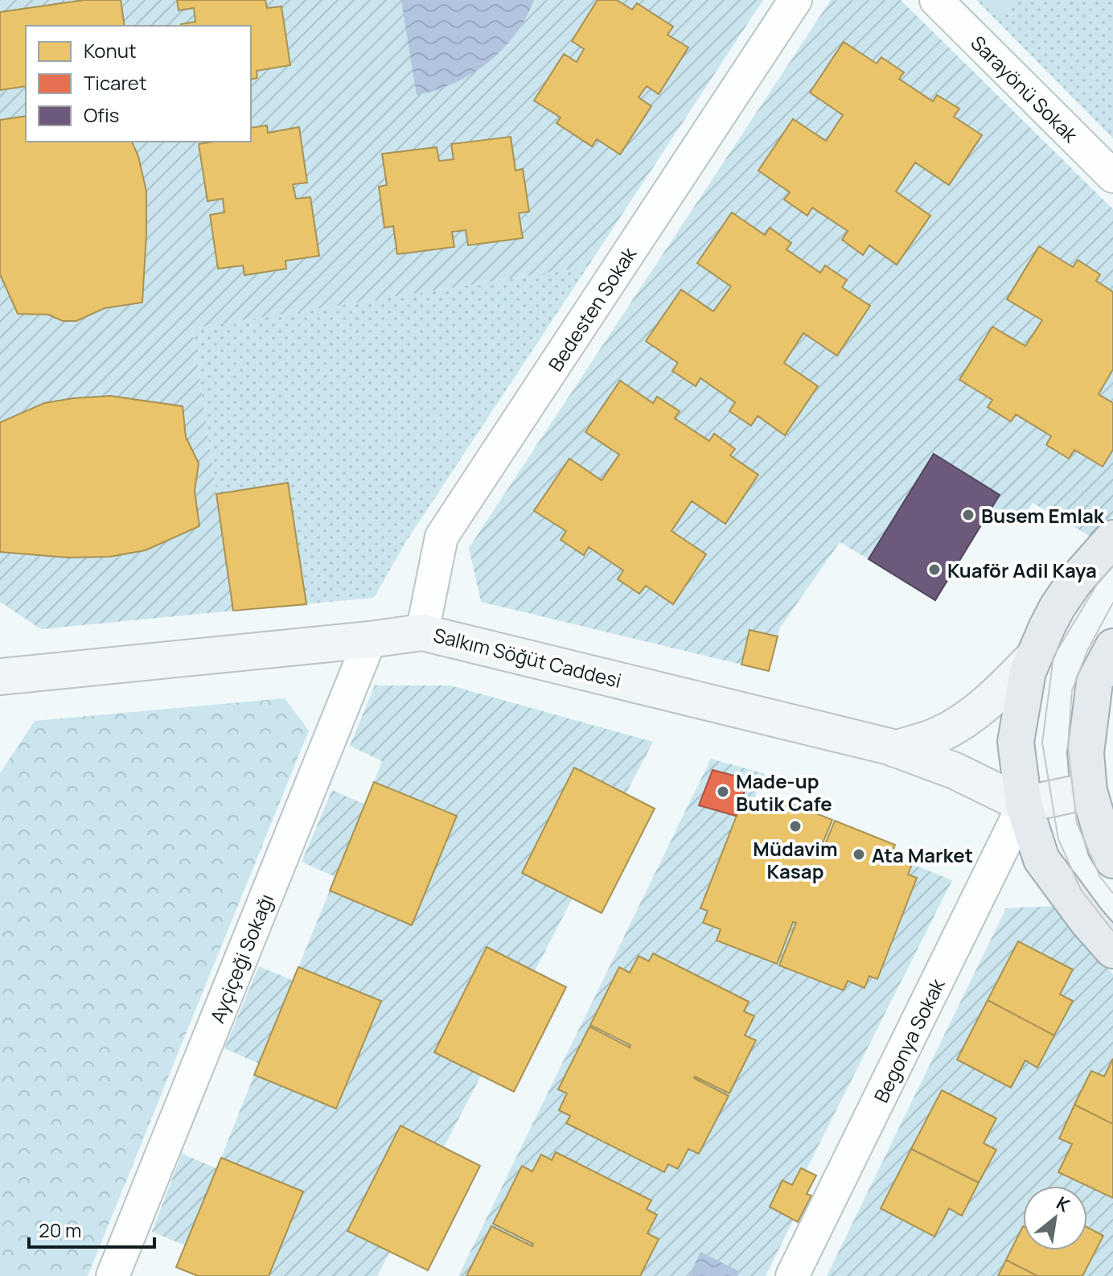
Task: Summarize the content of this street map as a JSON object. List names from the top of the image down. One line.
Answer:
{"streets":{"street":["Sarayönü Sokak","Bedesten Sokak","Salkım Söğüt Caddesi","Ayçiçeği Sokağı","Begonya Sokak"]},"crossings":[["Bedesten Sokak","Salkım Söğüt Caddesi"],["Salkım Söğüt Caddesi","Ayçiçeği Sokağı"],["Salkım Söğüt Caddesi","Begonya Sokak"]],"places":["Busem Emlak","Kuaför Adil Kaya","Made-up Butik Cafe","Müdavim Kasap","Ata Market"],"legend":["Konut","Ticaret","Ofis"],"scale_bar":"20 m","north":"top right"}
